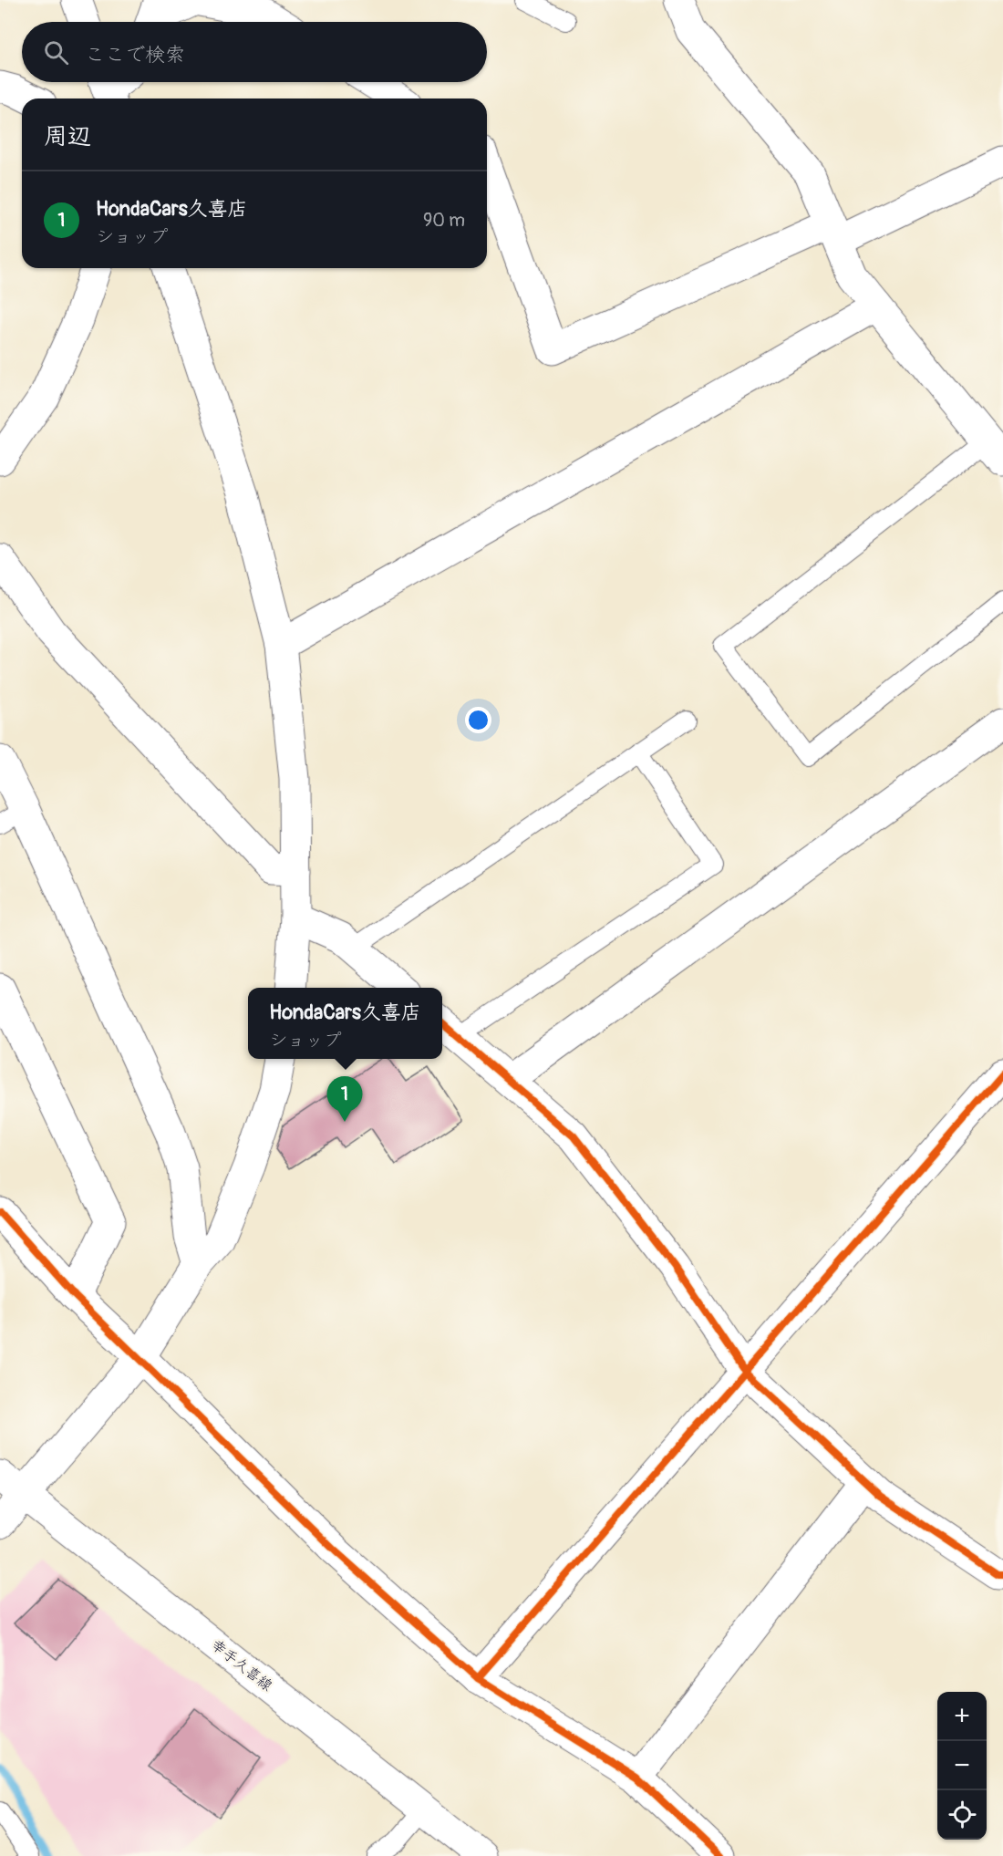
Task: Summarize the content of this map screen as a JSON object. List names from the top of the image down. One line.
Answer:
{"streets":{"street":["幸手久喜線"]},"page":{"search":"ここで検索","heading":"周辺","list":[{"mark":"1","name":"HondaCars久喜店","note":"ショップ","value":"90 m"}],"popup":["HondaCars久喜店","ショップ"],"pins":"1","map_buttons":["+","−"]}}
